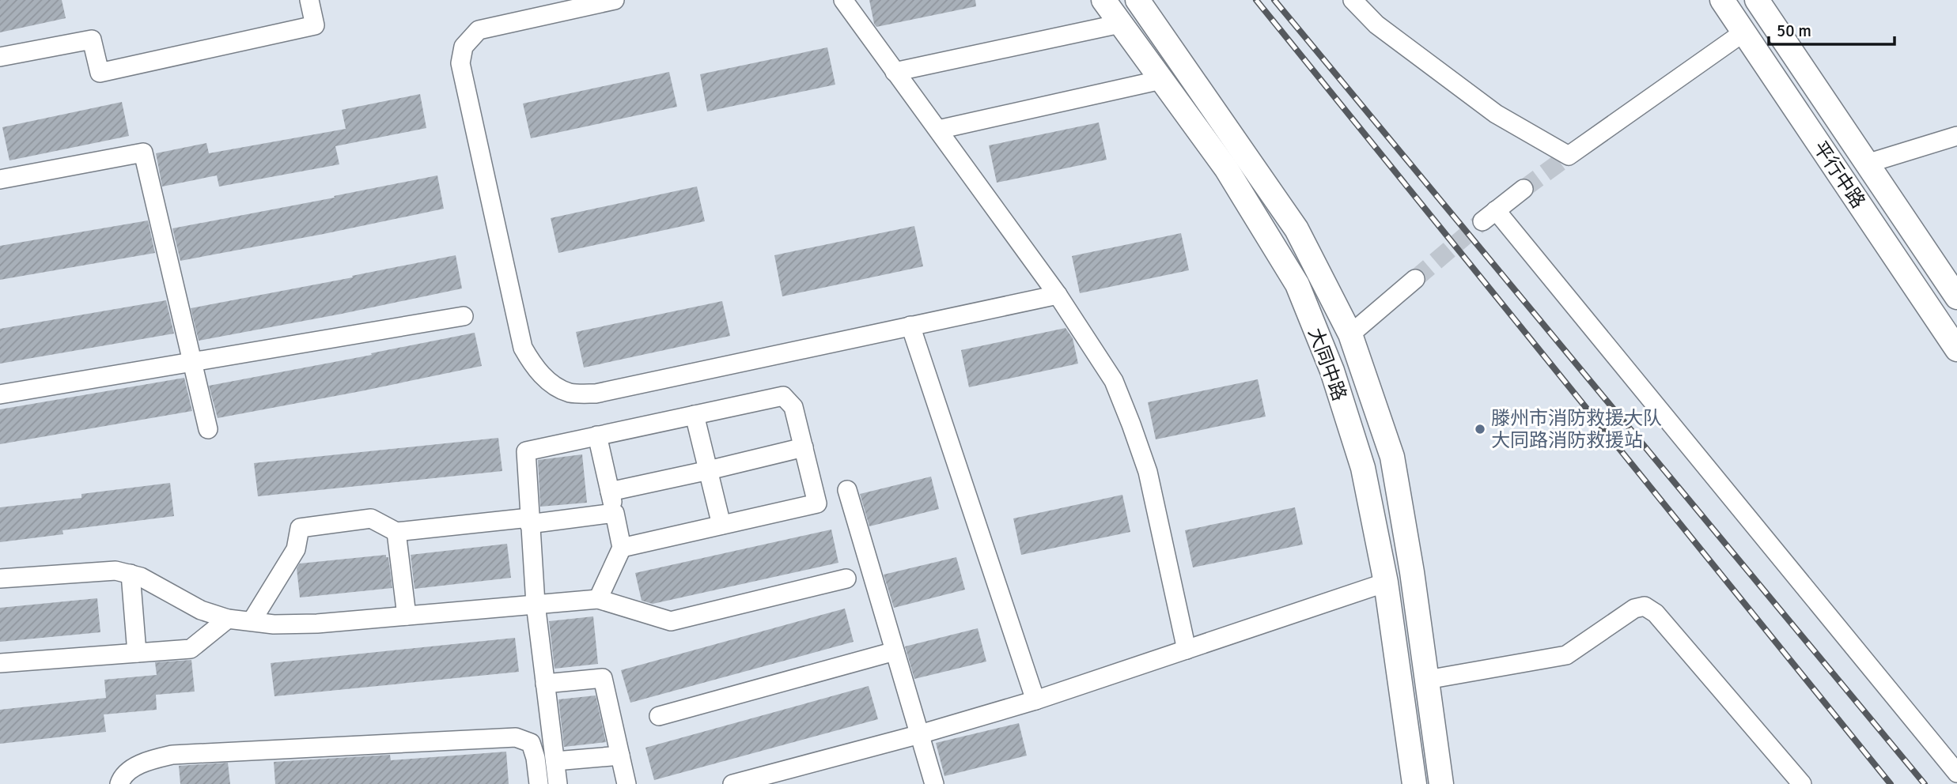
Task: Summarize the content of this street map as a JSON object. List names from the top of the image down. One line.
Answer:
{"streets":{"main road":["平行中路","大同中路"]},"places":["滕州市消防救援大队 大同路消防救援站"],"scale_bar":"50 m"}
